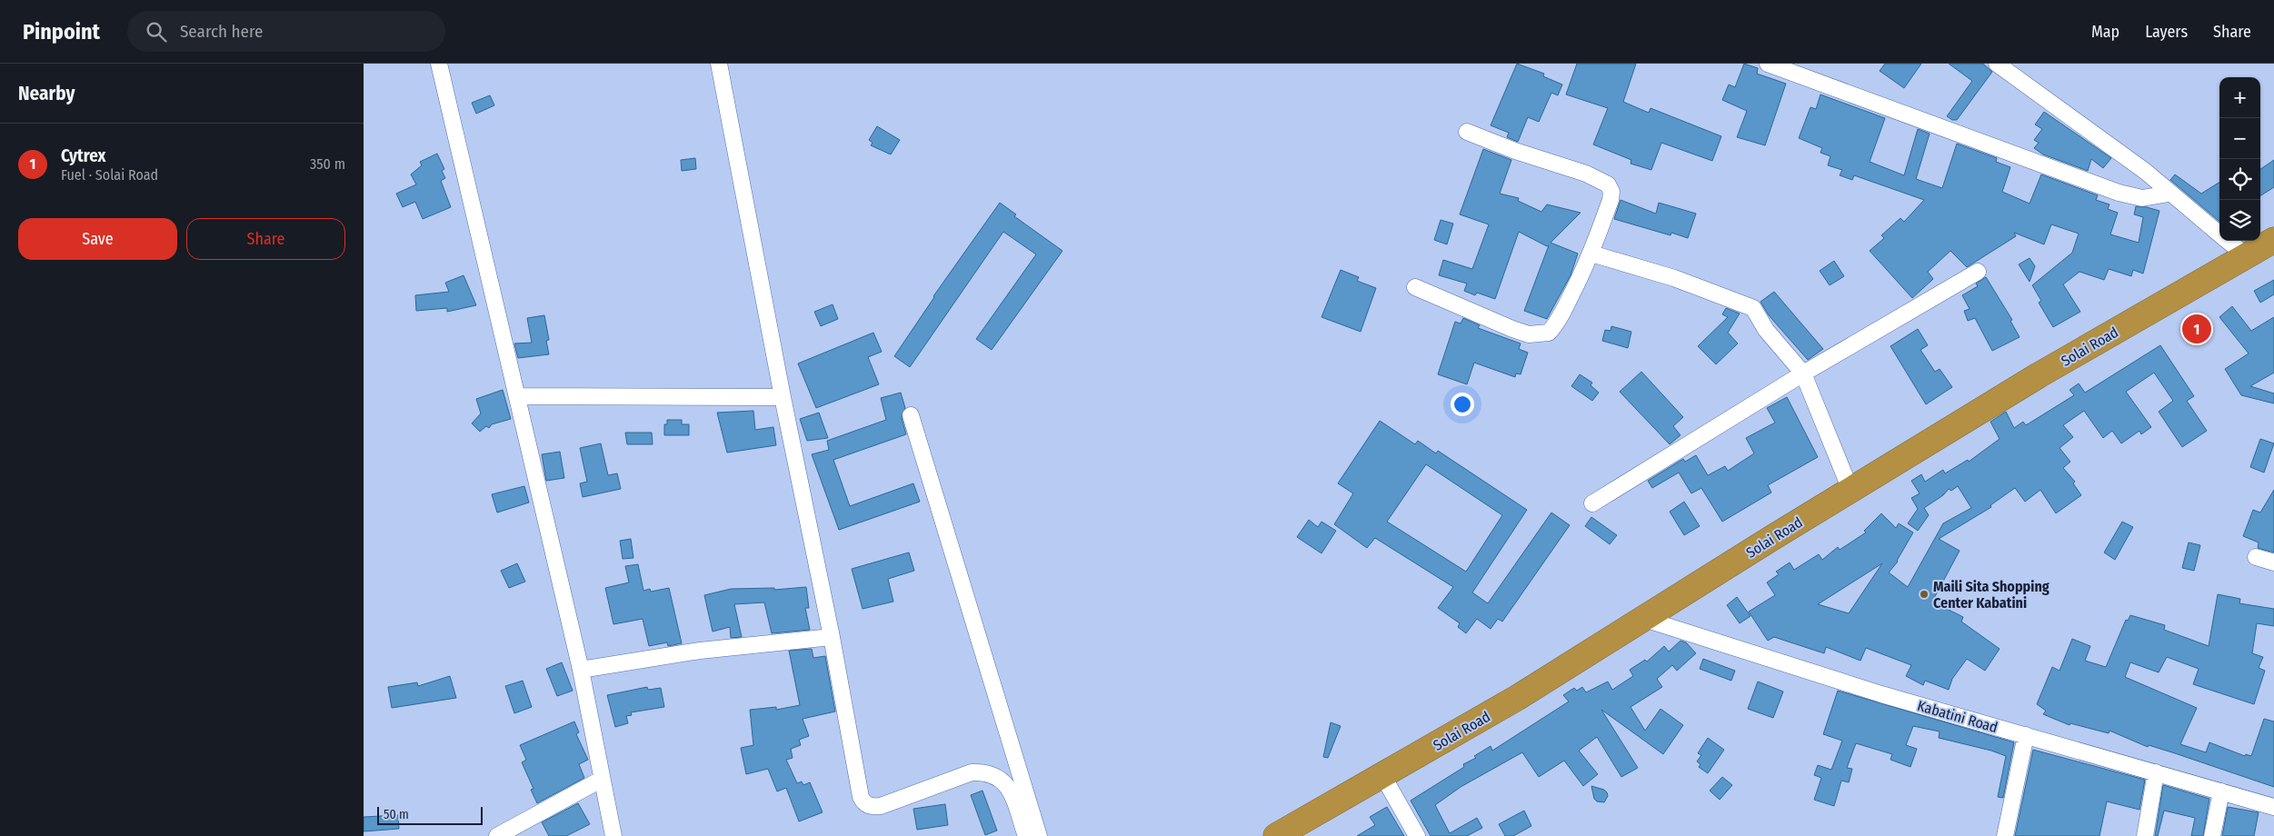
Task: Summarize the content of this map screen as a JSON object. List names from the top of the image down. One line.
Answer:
{"streets":{"highway":["Solai Road"],"street":["Kabatini Road"]},"crossings":[["Solai Road","Kabatini Road"]],"places":["Maili Sita Shopping Center Kabatini"],"scale_bar":"50 m","page":{"header":"Pinpoint","search":"Search here","nav":["Map","Layers","Share"],"heading":"Nearby","map_buttons":["+","−"],"list":[{"mark":"1","name":"Cytrex","note":"Fuel · Solai Road","value":"350 m"}],"buttons":["Save","Share"],"pins":"1","scale":"50 m"}}
